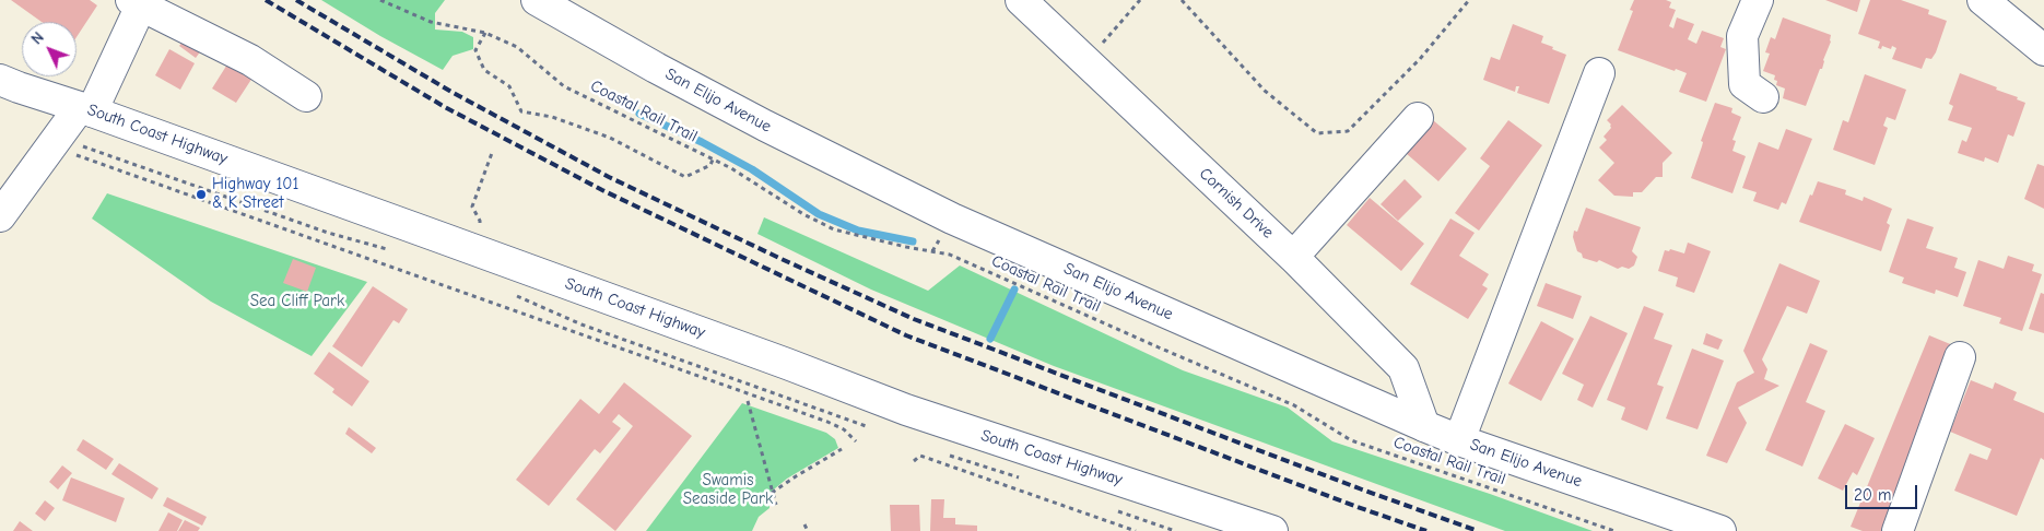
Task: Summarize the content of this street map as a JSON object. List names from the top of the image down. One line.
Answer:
{"streets":{"main road":["San Elijo Avenue","South Coast Highway","Cornish Drive"],"path":["Coastal Rail Trail"]},"crossings":[["San Elijo Avenue","Cornish Drive"]],"parks":["Sea Cliff Park","Swamis Seaside Park"],"places":["Highway 101 & K Street"],"scale_bar":"20 m","north":"top left"}
